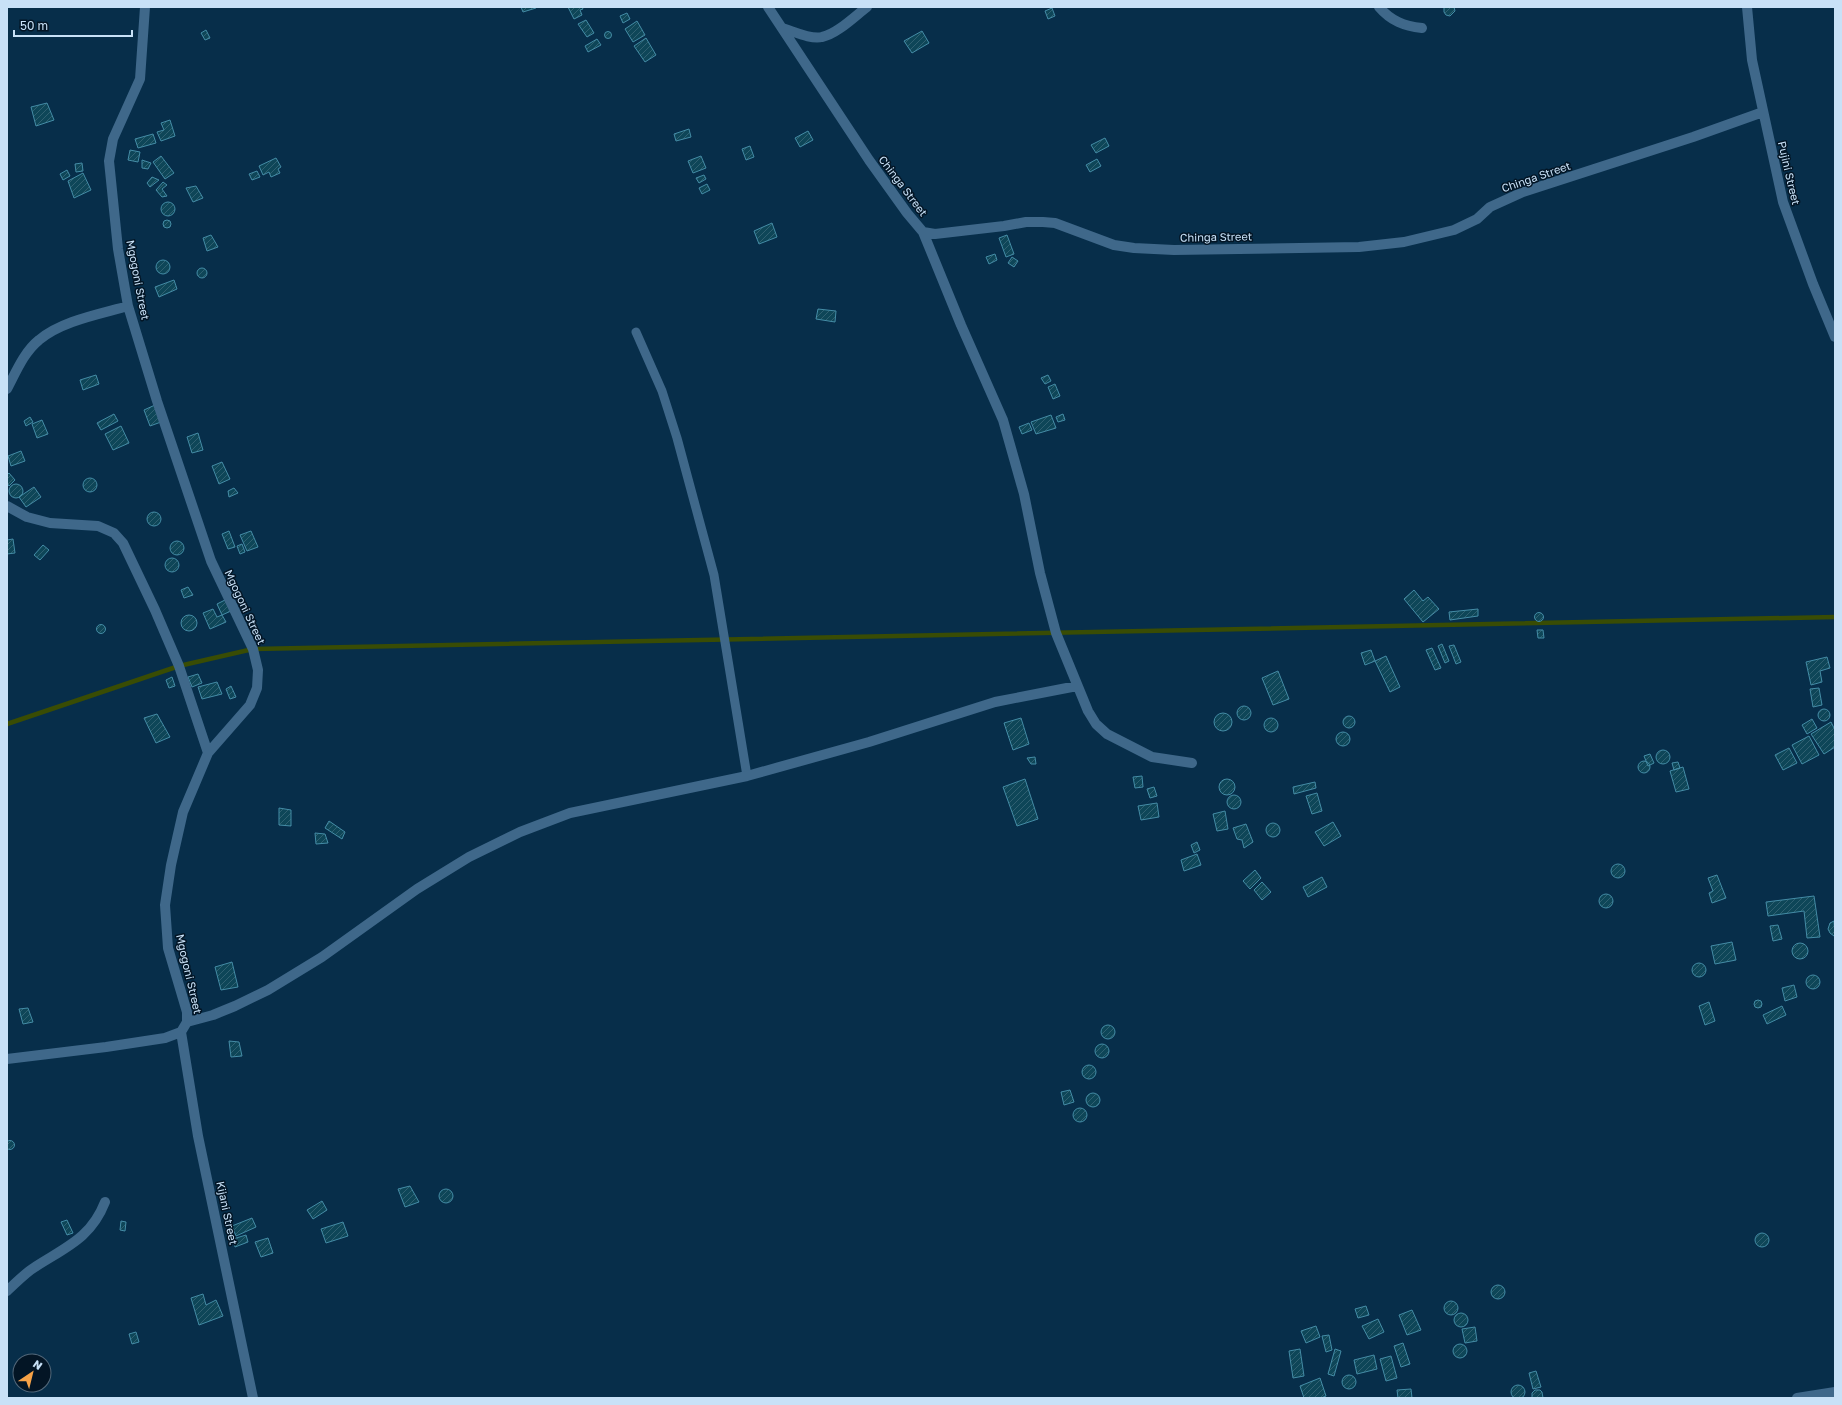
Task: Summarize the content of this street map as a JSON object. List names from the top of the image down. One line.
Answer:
{"streets":{"street":["Pujini Street","Chinga Street","Mgogoni Street","Kijani Street"]},"crossings":[["Pujini Street","Chinga Street"],["Mgogoni Street","Kijani Street"]],"scale_bar":"50 m","north":"top right"}
